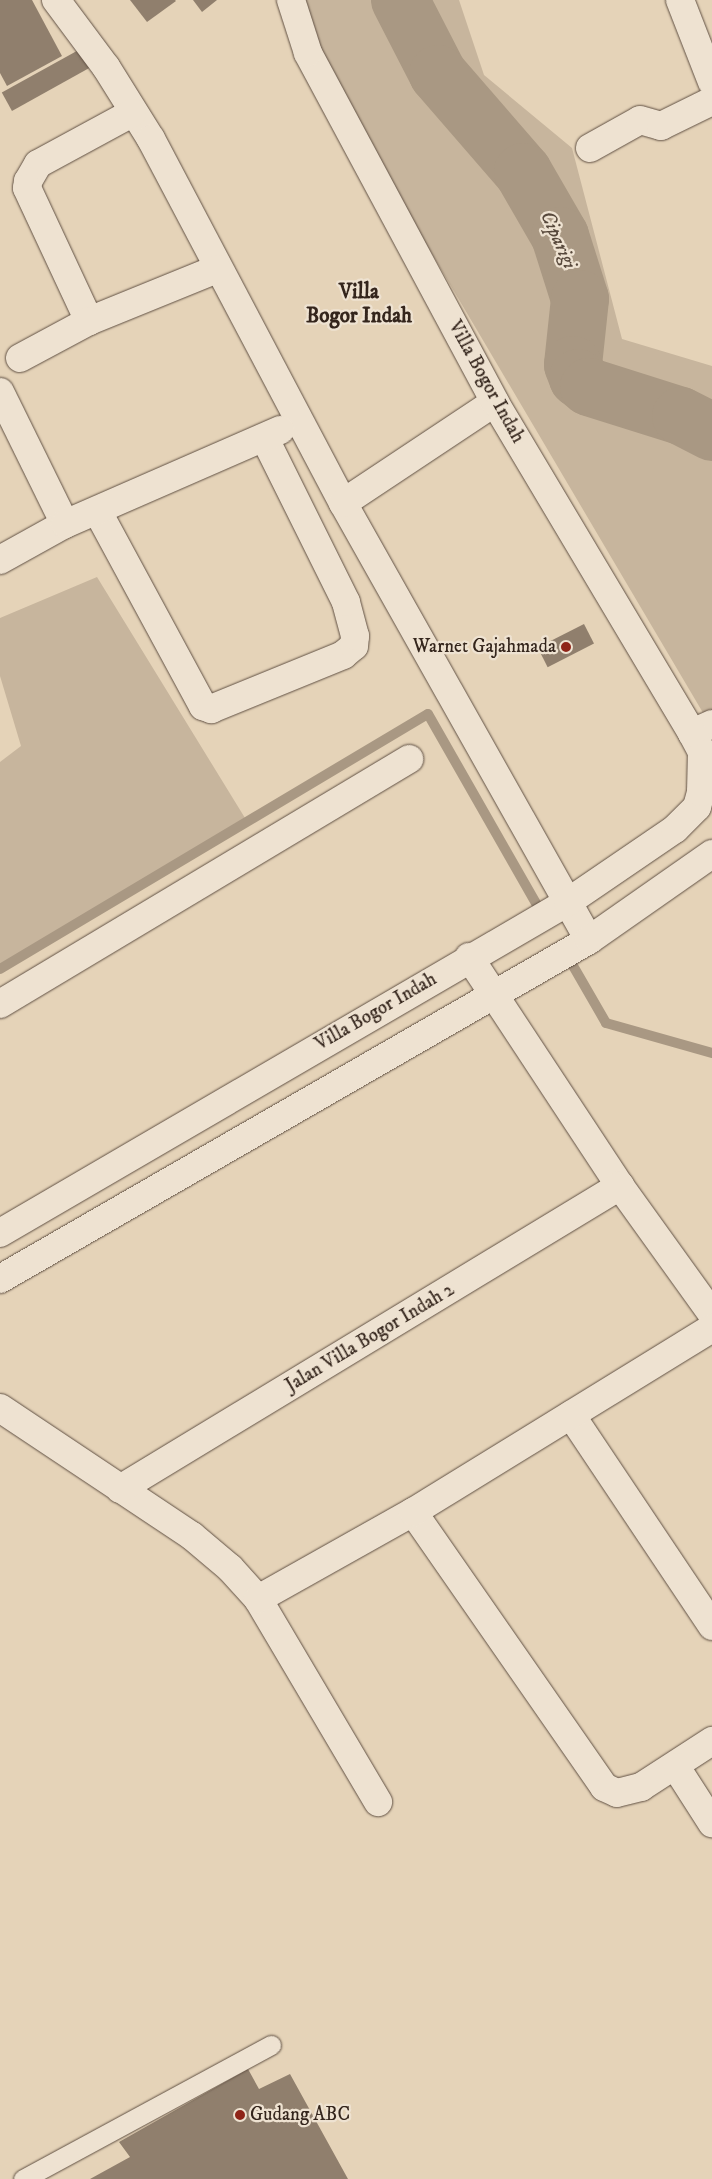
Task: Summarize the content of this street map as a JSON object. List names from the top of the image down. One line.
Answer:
{"streets":{"street":["Villa Bogor Indah","Jalan Villa Bogor Indah 2"]},"districts":["Villa Bogor Indah"],"water":["Ciparigi"],"places":["Warnet Gajahmada","Gudang ABC"]}
